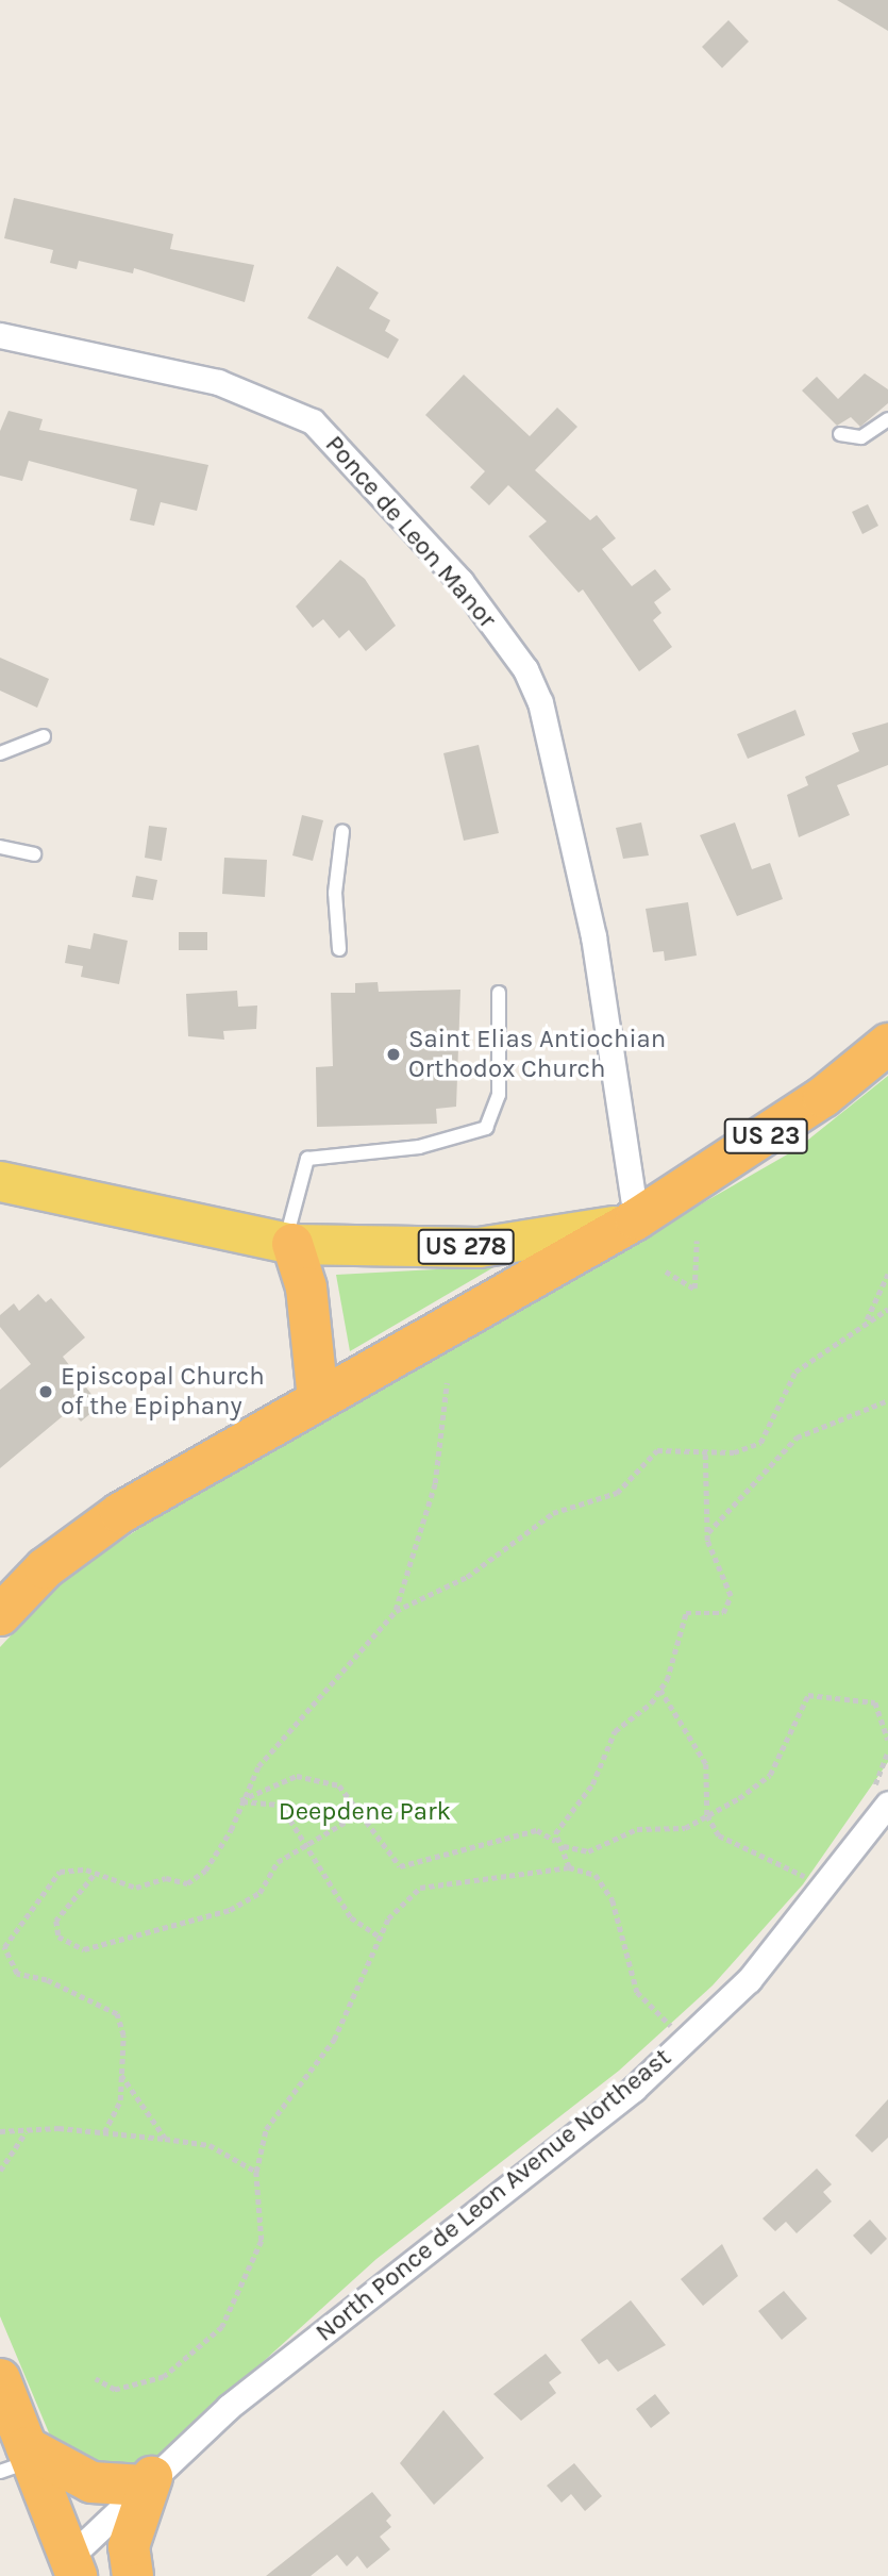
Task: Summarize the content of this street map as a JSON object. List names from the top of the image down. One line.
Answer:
{"streets":{"highway":["US 23"],"main road":["US 278"],"street":["Ponce de Leon Manor","North Ponce de Leon Avenue Northeast"]},"crossings":[["Ponce de Leon Manor","US 23"],["Ponce de Leon Manor","US 278"],["US 23","US 278"]],"parks":["Deepdene Park"],"places":["Saint Elias Antiochian Orthodox Church","Episcopal Church of the Epiphany"]}
